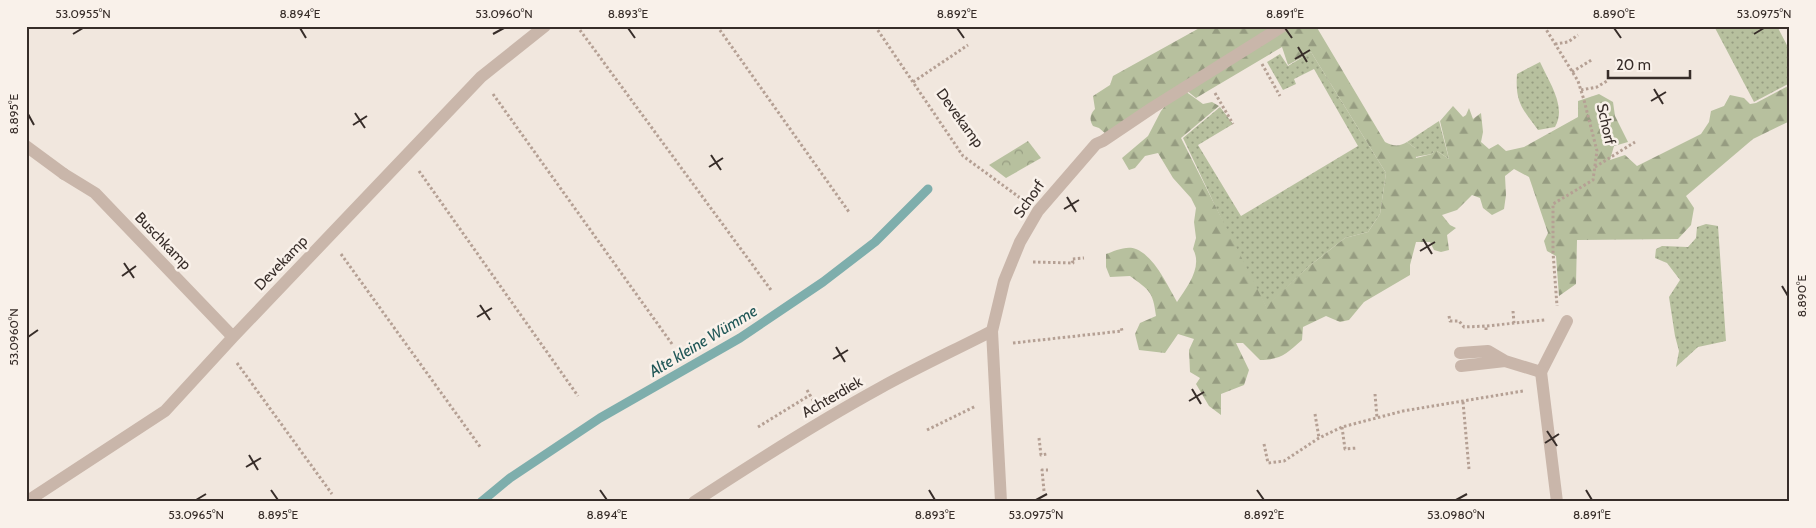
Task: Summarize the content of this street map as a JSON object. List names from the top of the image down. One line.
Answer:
{"streets":{"street":["Devekamp","Schorf","Buschkamp","Achterdiek"]},"crossings":[["Devekamp","Schorf"],["Devekamp","Buschkamp"],["Schorf","Achterdiek"]],"water":["Alte kleine Wümme"],"scale_bar":"20 m","coordinates":["53.0955°N","8.894°E","53.0960°N","8.893°E","8.892°E","8.891°E","8.890°E","53.0975°N","8.895°E","53.0965°N","53.0980°N"]}
